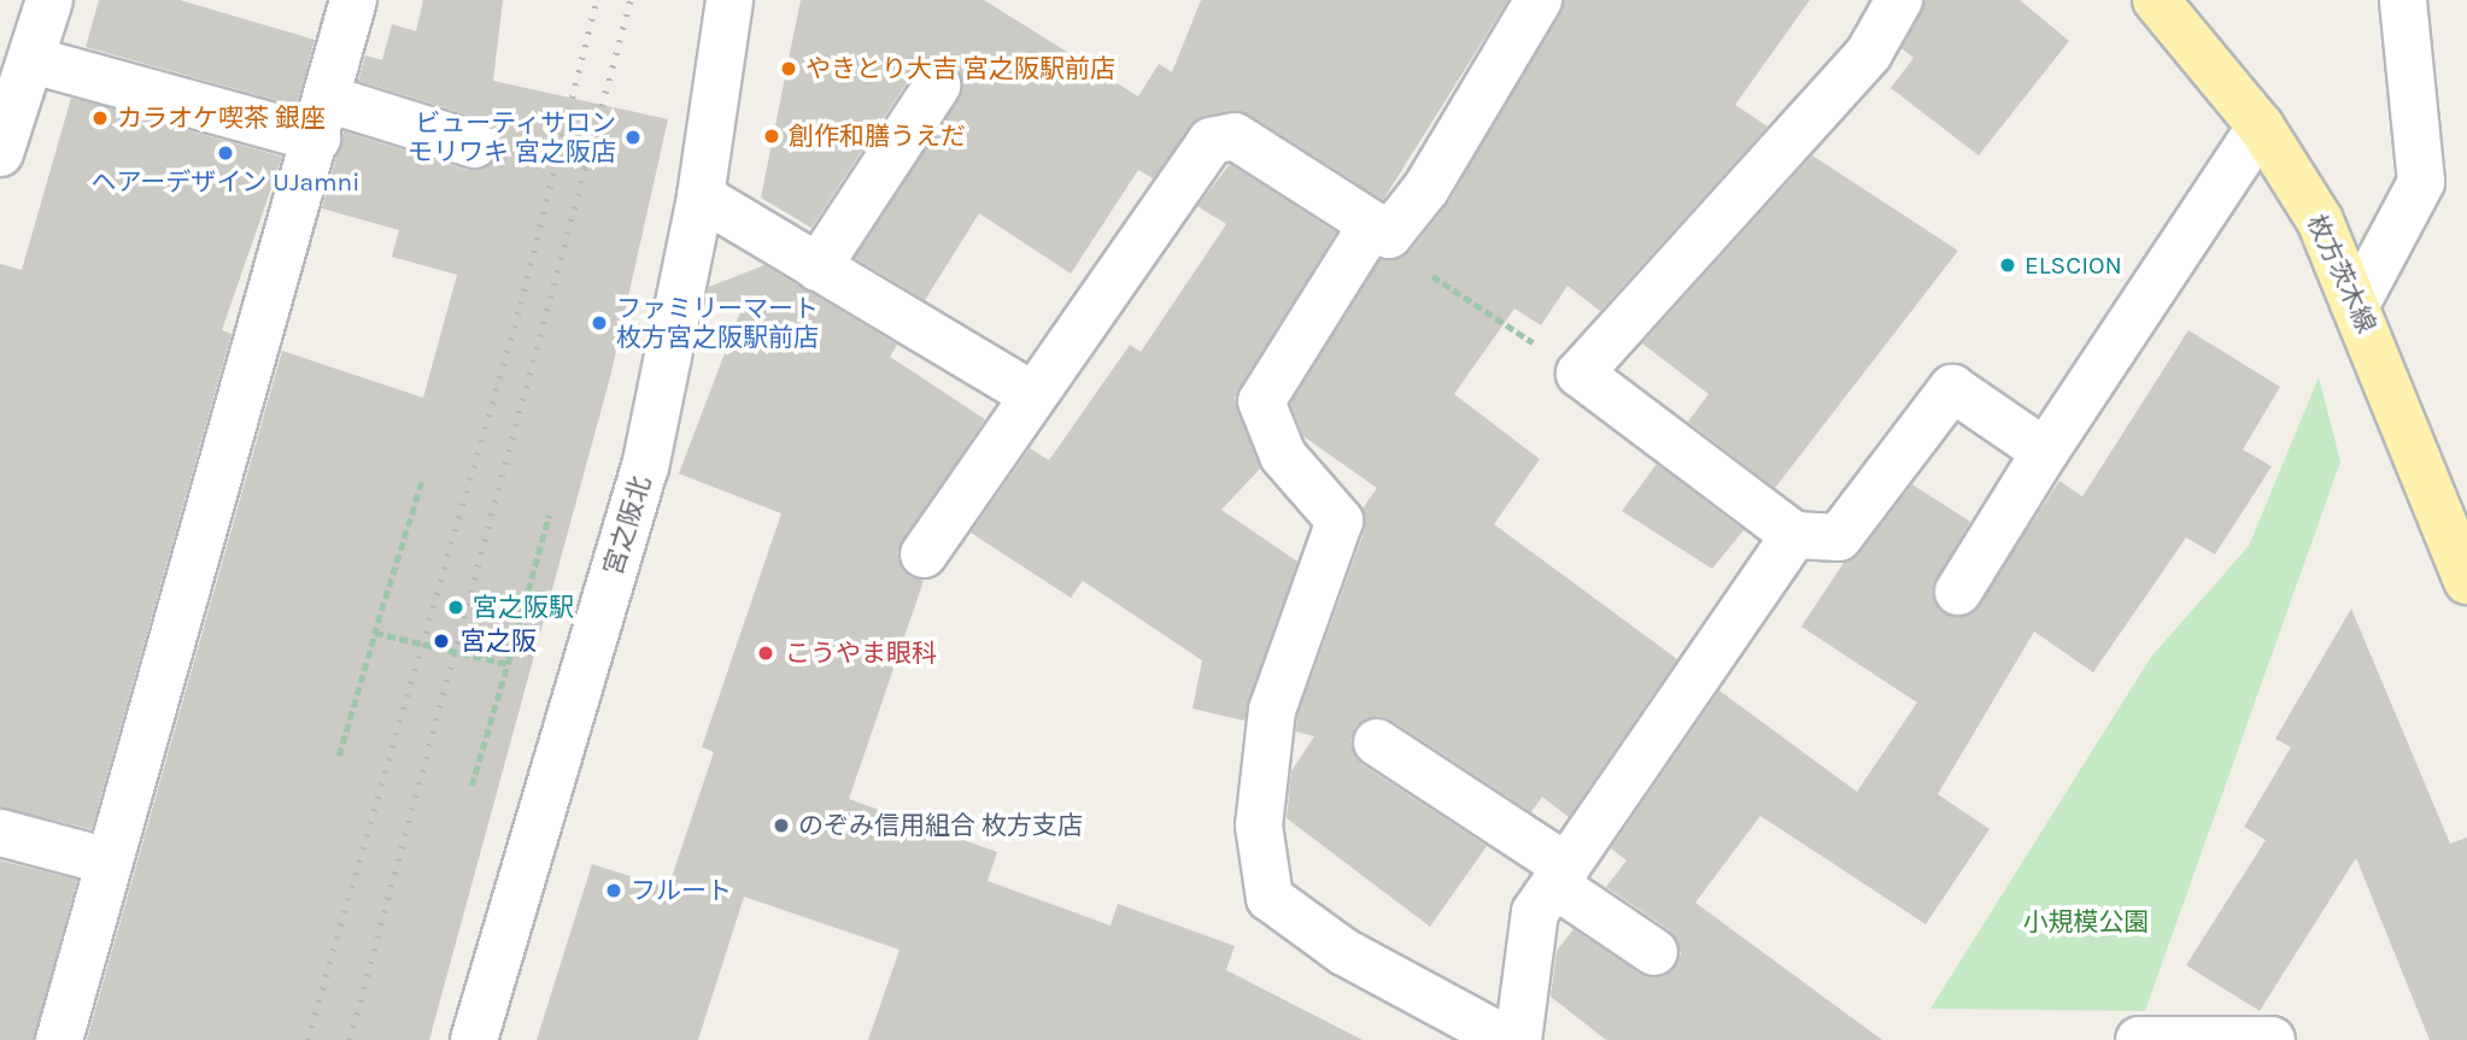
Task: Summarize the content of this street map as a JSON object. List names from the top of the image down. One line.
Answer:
{"streets":{"main road":["枚方茨木線"],"street":["宮之阪北"]},"parks":["小規模公園"],"places":["やきとり大吉 宮之阪駅前店","カラオケ喫茶 銀座","創作和膳うえだ","ビューティサロン モリワキ 宮之阪店","ヘアーデザイン UJamni","ELSCION","ファミリーマート 枚方宮之阪駅前店","宮之阪駅","宮之阪","こうやま眼科","のぞみ信用組合 枚方支店","フルート"]}
